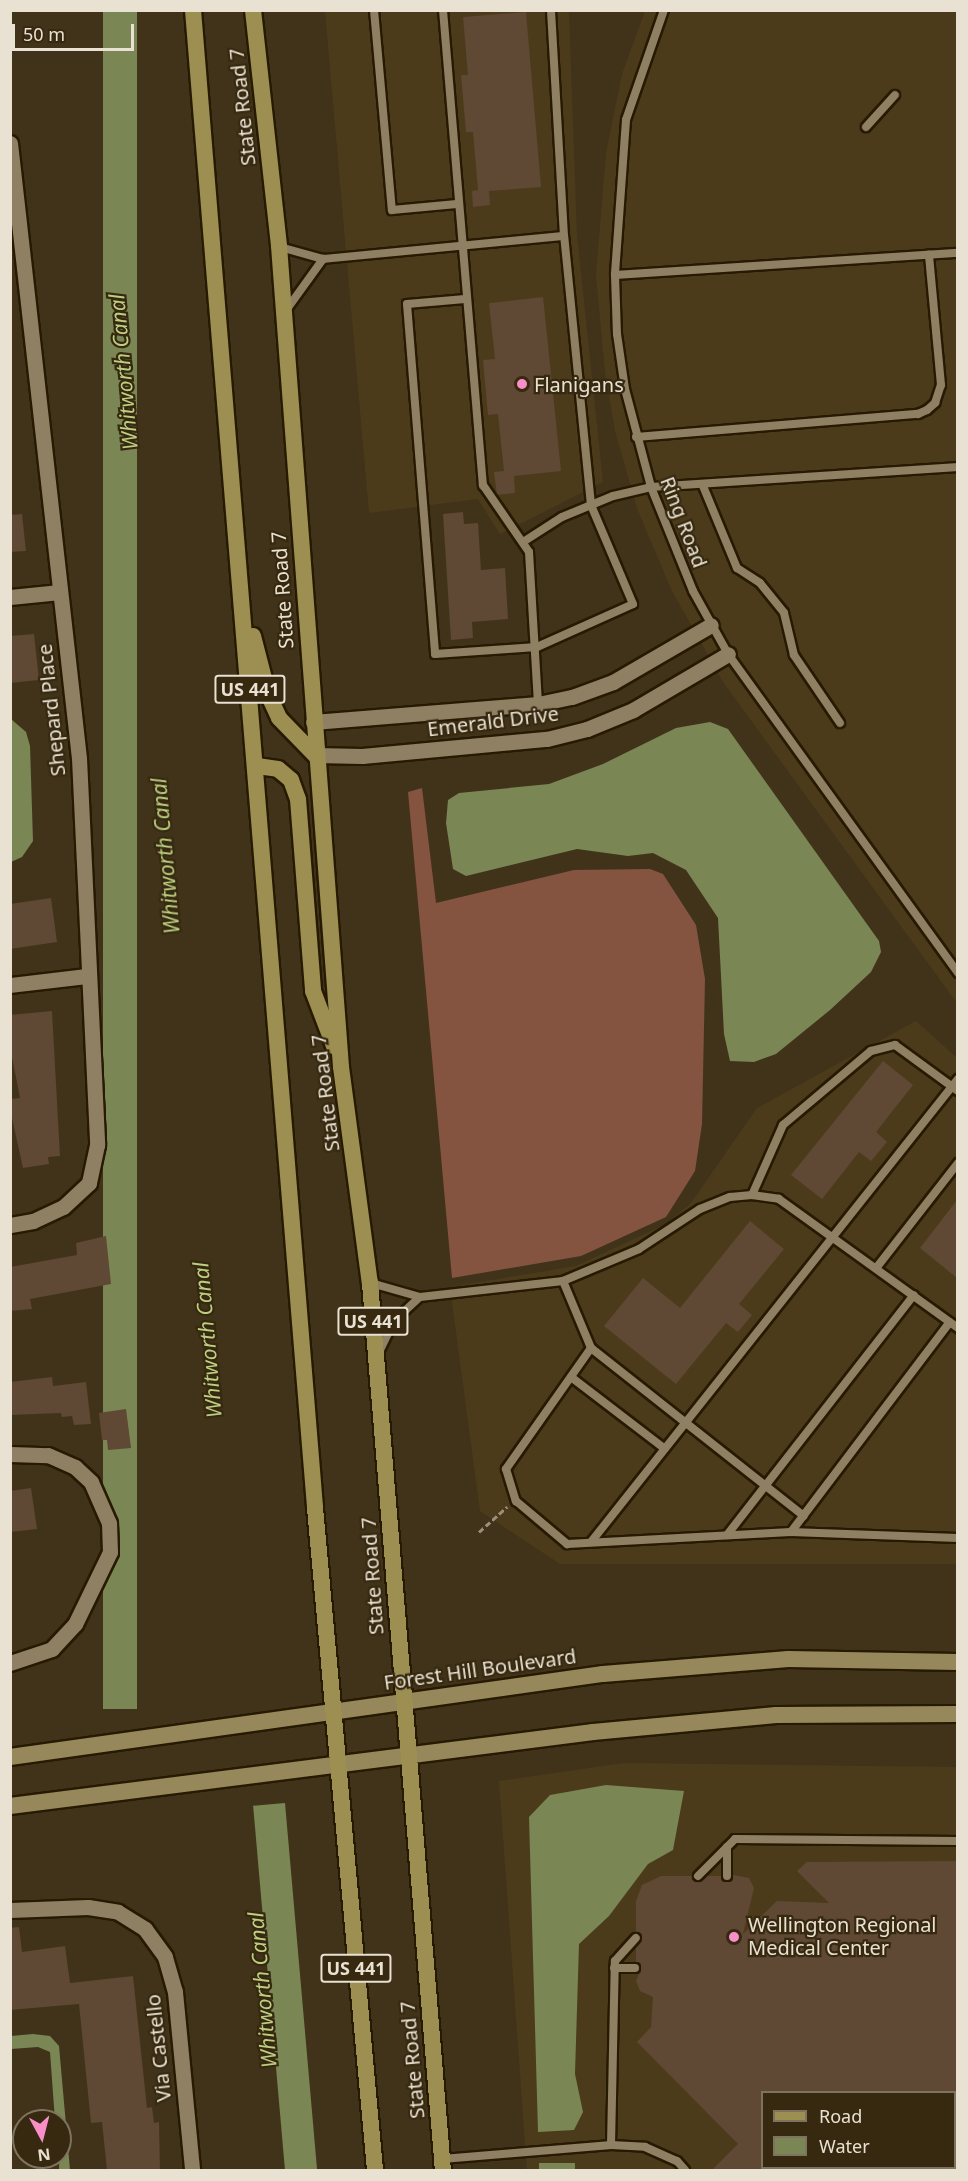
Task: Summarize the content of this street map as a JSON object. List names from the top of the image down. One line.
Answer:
{"streets":{"main road":["State Road 7","US 441","Forest Hill Boulevard"],"street":["Shepard Place","Emerald Drive","Via Castello"],"lane":["Ring Road"]},"crossings":[["State Road 7","Emerald Drive"],["State Road 7","Forest Hill Boulevard"],["Ring Road","Emerald Drive"]],"water":["Whitworth Canal"],"places":["Flanigans","Wellington Regional Medical Center"],"legend":["Road","Water"],"scale_bar":"50 m","north":"bottom"}
